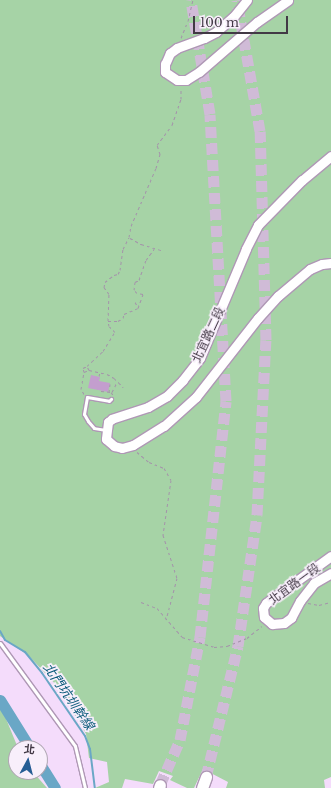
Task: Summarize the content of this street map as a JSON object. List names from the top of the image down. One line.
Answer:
{"streets":{"main road":["北宜路二段","北宜路一段"]},"water":["北門坑圳幹線"],"scale_bar":"100 m","north":"top"}
